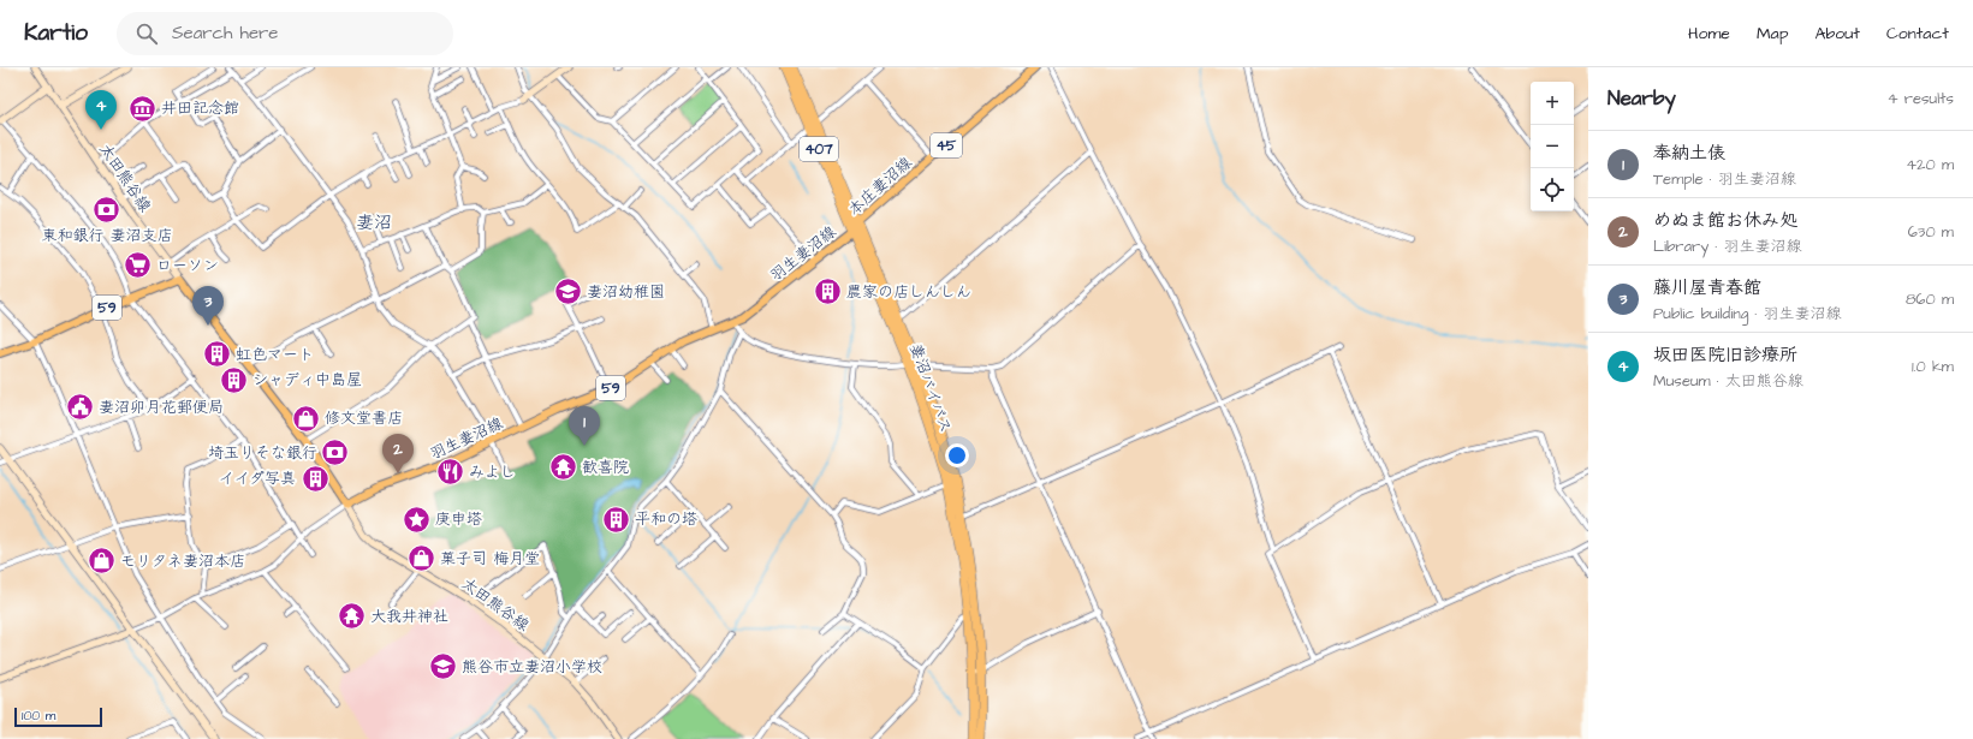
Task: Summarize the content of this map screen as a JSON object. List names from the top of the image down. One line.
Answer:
{"streets":{"highway":["407","妻沼バイパス"],"main road":["45","本庄妻沼線","羽生妻沼線","59"],"street":["太田熊谷線"]},"crossings":[["太田熊谷線","羽生妻沼線"],["太田熊谷線","59"],["本庄妻沼線","羽生妻沼線"],["本庄妻沼線","妻沼バイパス"],["羽生妻沼線","妻沼バイパス"]],"districts":["妻沼"],"places":{"museum":["井田記念館"],"bank":["東和銀行 妻沼支店","埼玉りそな銀行"],"supermarket":["ローソン"],"school or university":["妻沼幼稚園","熊谷市立妻沼小学校"],"building":["農家の店しんしん","虹色マート","シャディ中島屋","イイダ写真","平和の塔"],"public building":["妻沼卯月花郵便局"],"shop":["修文堂書店","菓子司 梅月堂","モリタネ妻沼本店"],"temple":["歓喜院","大我井神社"],"restaurant":["みよし"],"place":["庚申塔"]},"scale_bar":"100 m","page":{"header":"Kartio","search":"Search here","nav":["Home","Map","About","Contact"],"heading":["Nearby","4 results"],"map_buttons":["+","−"],"pins":["4","3","1","2"],"list":[{"mark":"1","name":"奉納土俵","note":"Temple · 羽生妻沼線","value":"420 m"},{"mark":"2","name":"めぬま館お休み処","note":"Library · 羽生妻沼線","value":"630 m"},{"mark":"3","name":"藤川屋青春館","note":"Public building · 羽生妻沼線","value":"860 m"},{"mark":"4","name":"坂田医院旧診療所","note":"Museum · 太田熊谷線","value":"1.0 km"}],"scale":"100 m"}}
